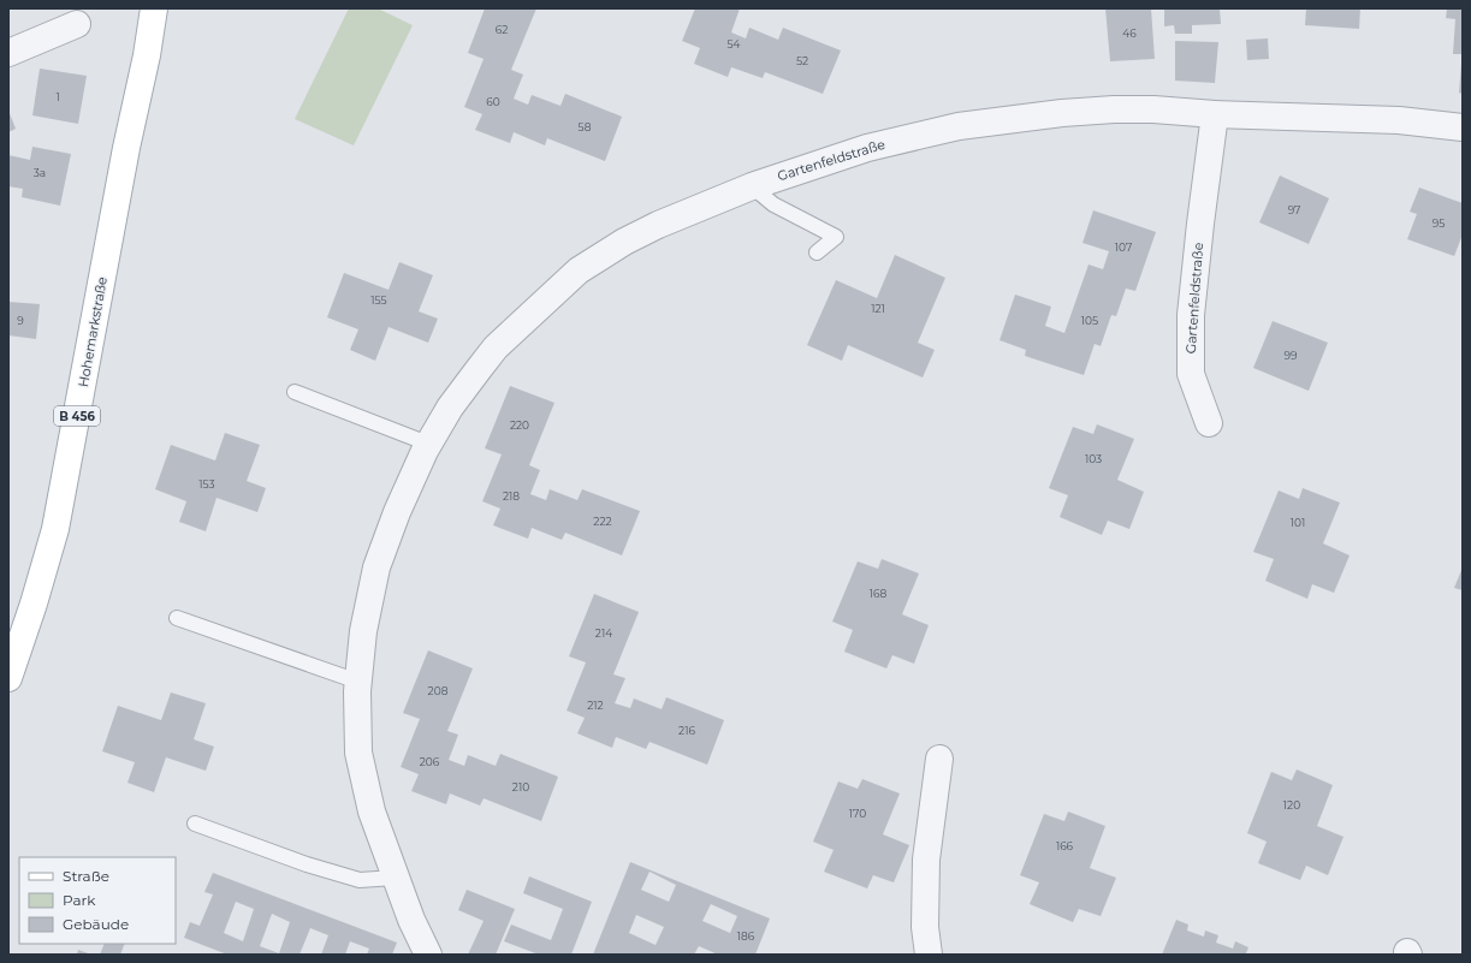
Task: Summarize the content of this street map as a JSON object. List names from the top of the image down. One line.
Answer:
{"streets":{"main road":["Hohemarkstraße","B 456"],"street":["Gartenfeldstraße"]},"house_numbers":["62","46","54","52","1","60","58","3a","97","95","107","155","121","9","105","99","220","103","153","218","222","101","168","214","208","212","216","206","210","120","170","166","186"],"legend":["Straße","Park","Gebäude"]}
